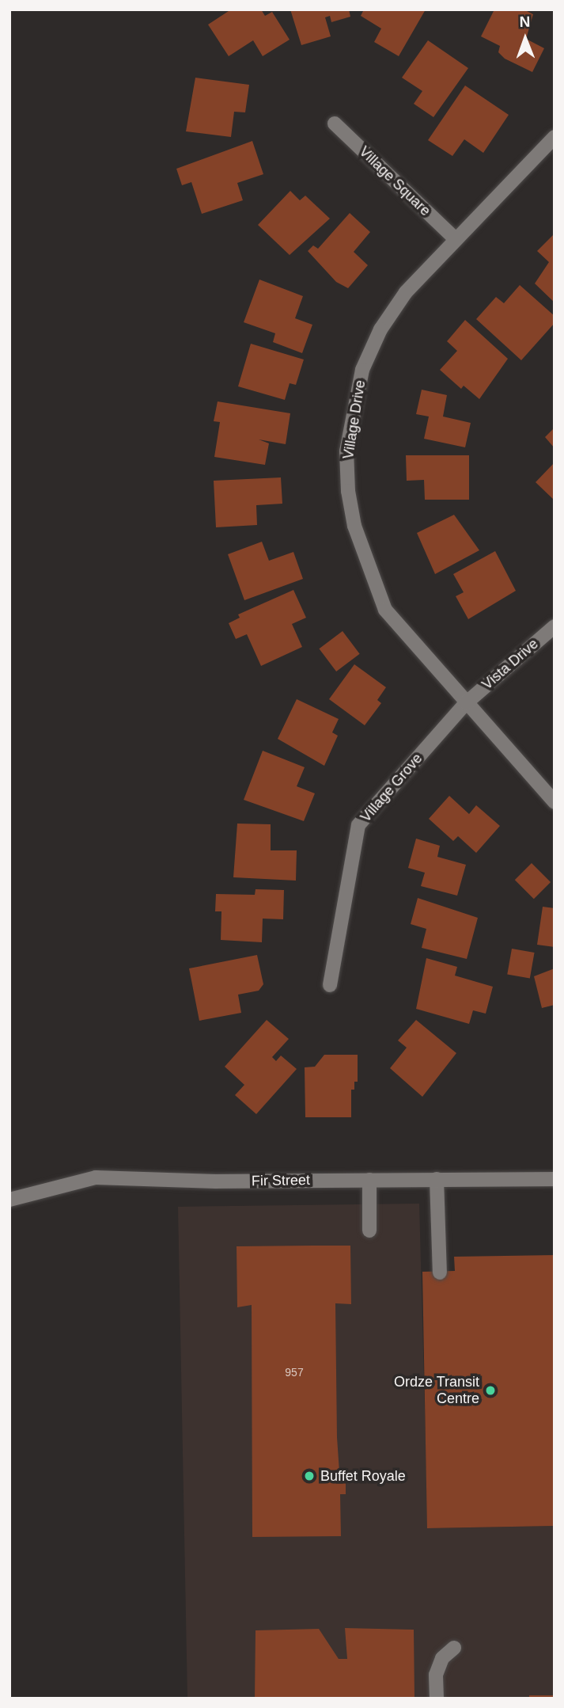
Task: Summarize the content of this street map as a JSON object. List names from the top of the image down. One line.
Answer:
{"streets":{"street":["Village Square","Village Drive","Vista Drive","Village Grove","Fir Street"]},"crossings":[["Village Square","Village Drive"],["Village Drive","Vista Drive"],["Village Drive","Village Grove"],["Vista Drive","Village Grove"]],"places":["Ordze Transit Centre","Buffet Royale"],"house_numbers":["957"],"north":"top"}
